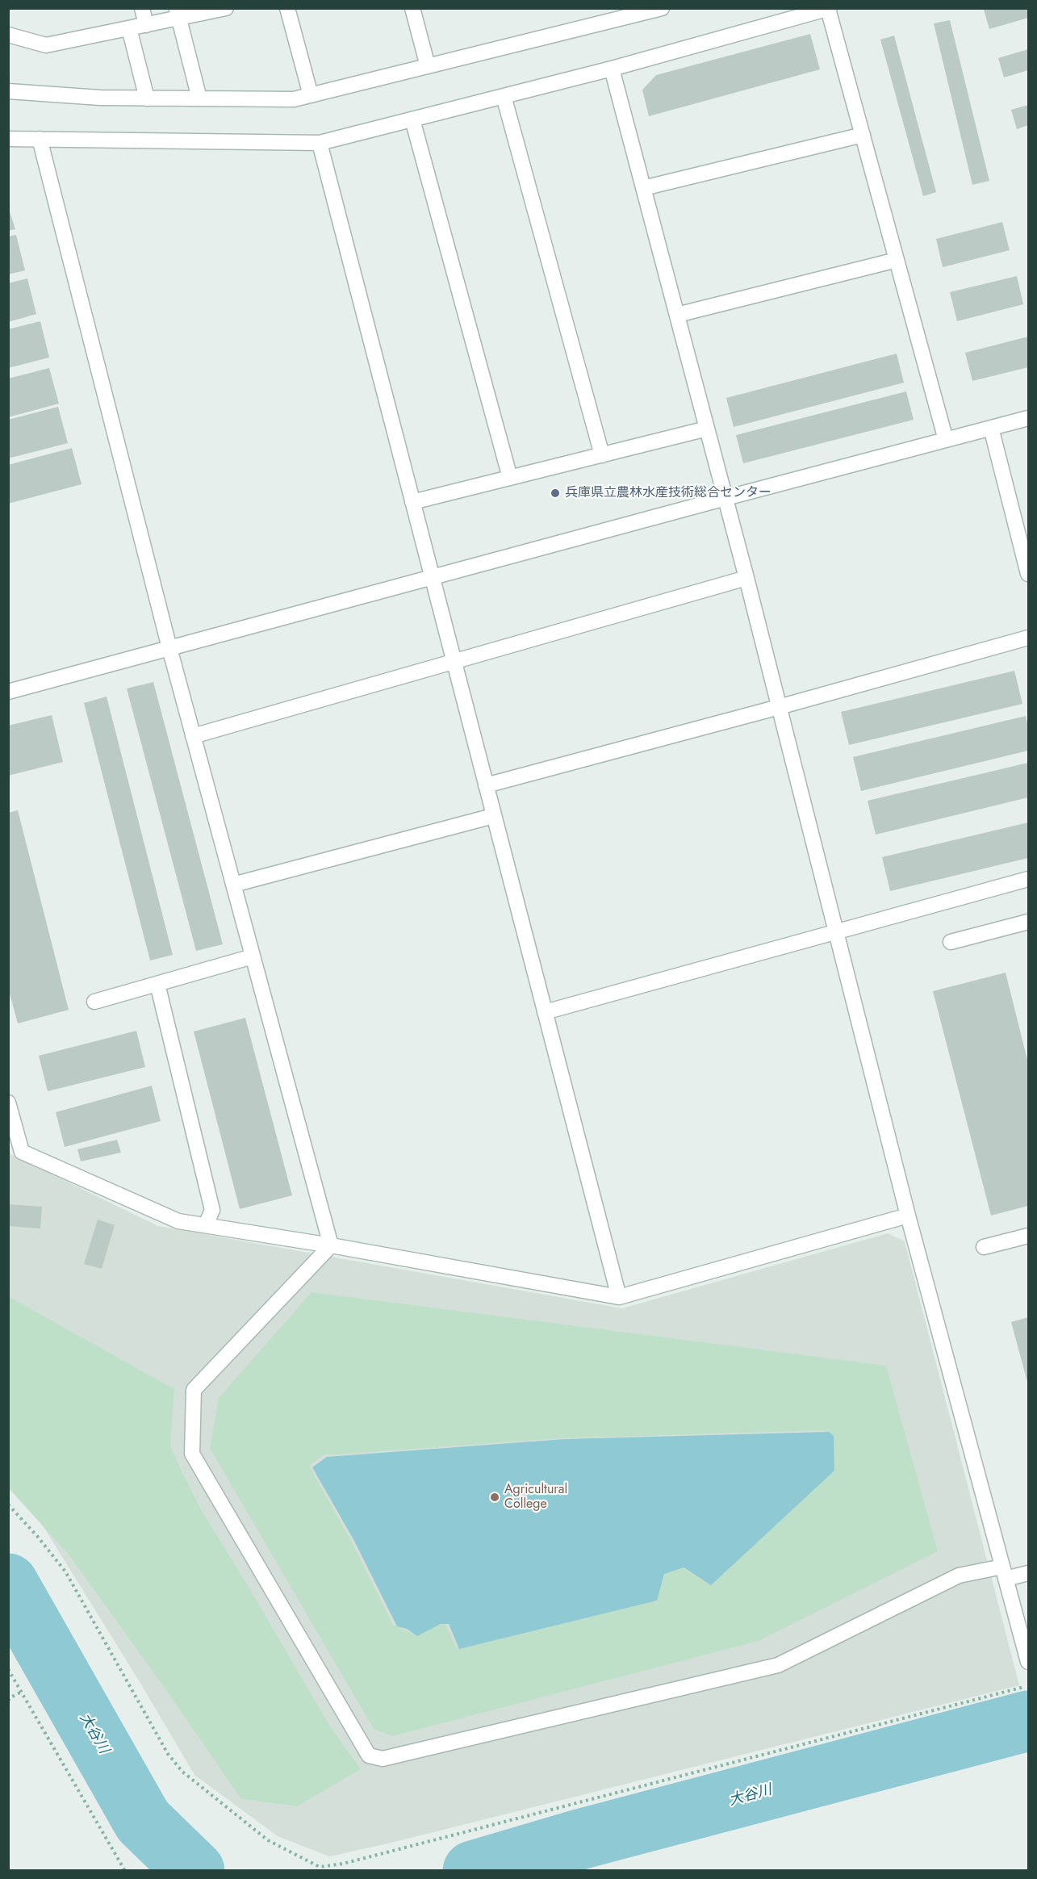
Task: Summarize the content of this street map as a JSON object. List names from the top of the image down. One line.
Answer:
{"water":["大谷川"],"places":["兵庫県立農林水産技術総合センター","Agricultural College"]}
